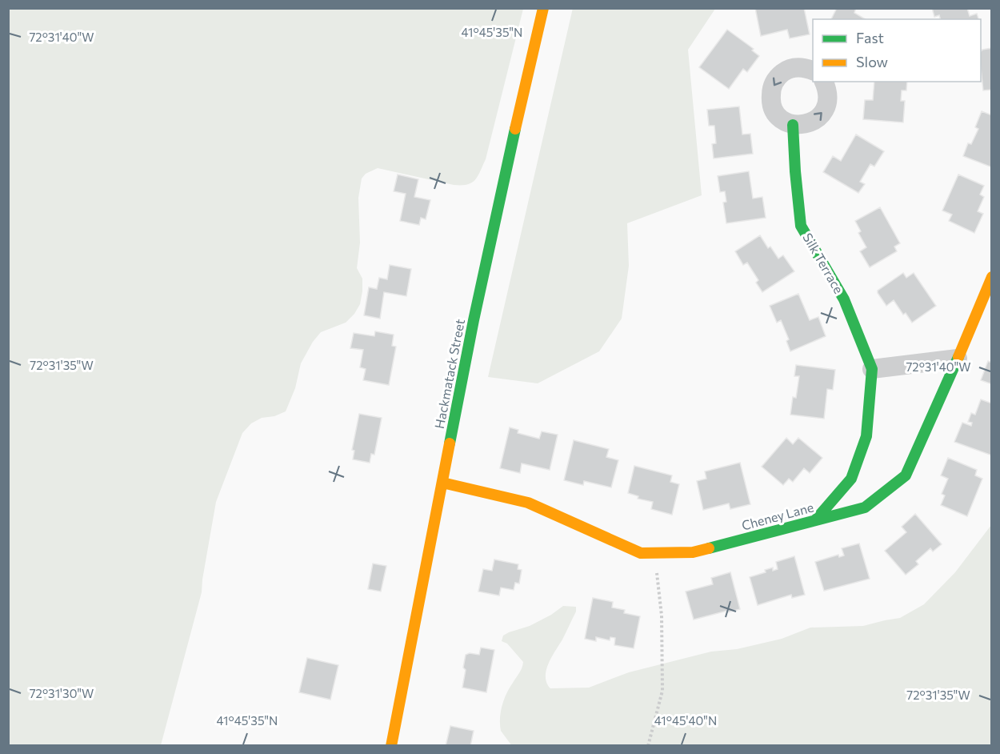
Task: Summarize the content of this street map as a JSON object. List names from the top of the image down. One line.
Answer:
{"streets":{"street":["Silk Terrace","Hackmatack Street","Cheney Lane"]},"crossings":[["Silk Terrace","Cheney Lane"],["Hackmatack Street","Cheney Lane"]],"legend":["Fast","Slow"],"coordinates":["41°45'35\"N","72°31'40\"W","72°31'35\"W","72°31'30\"W","41°45'40\"N"]}
